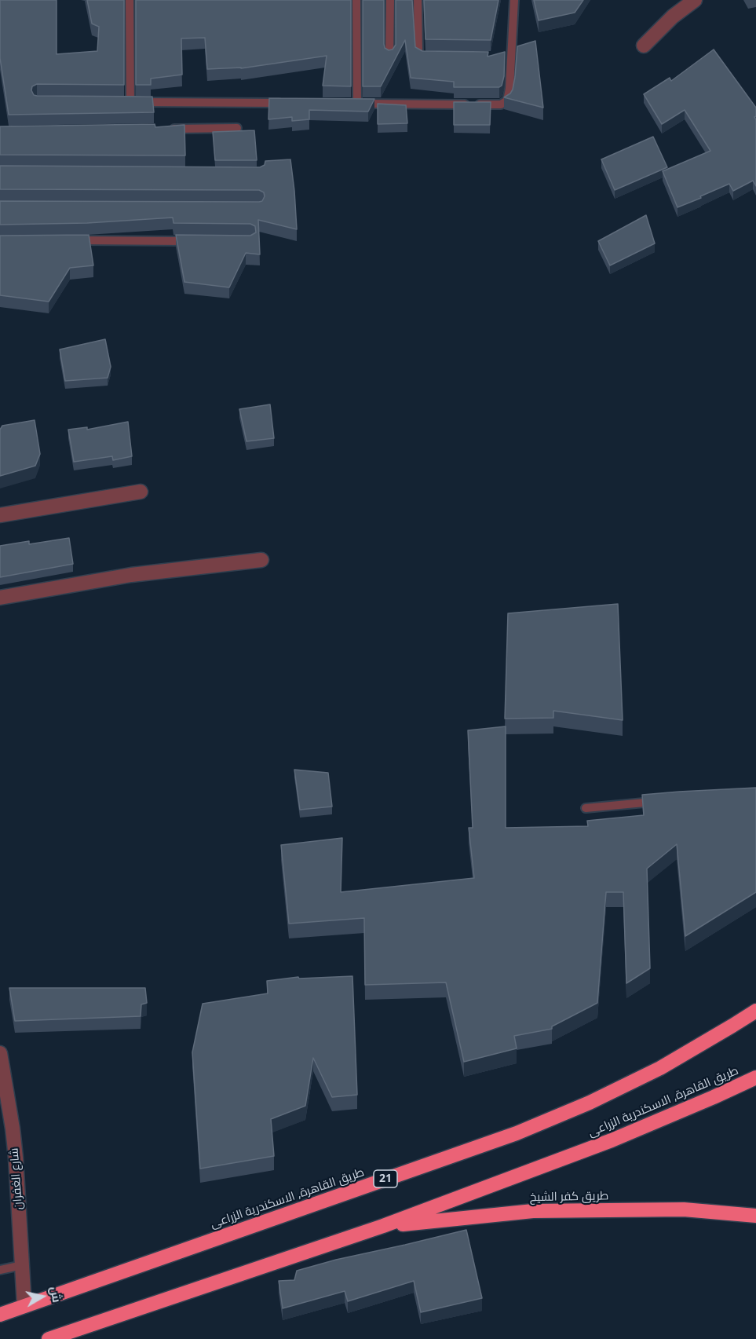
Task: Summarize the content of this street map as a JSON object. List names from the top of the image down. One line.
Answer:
{"streets":{"highway":["طريق القاهرة, الاسكندرية الزراعى","21","طريق كفر الشيخ"],"street":["شارع الغفران"]},"crossings":[["طريق القاهرة, الاسكندرية الزراعى","شارع الغفران"],["طريق القاهرة, الاسكندرية الزراعى","طريق كفر الشيخ"]],"north":"right"}
